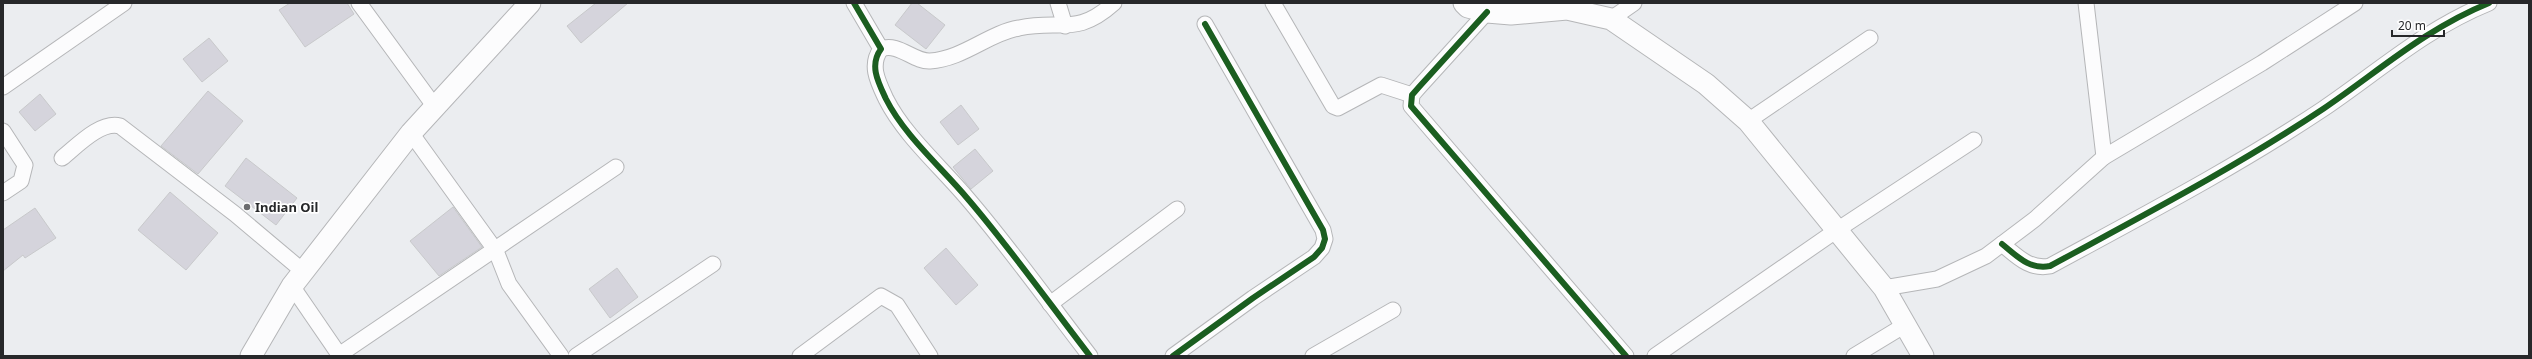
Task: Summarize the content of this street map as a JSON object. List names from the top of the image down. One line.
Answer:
{"places":["Indian Oil"],"scale_bar":"20 m"}
